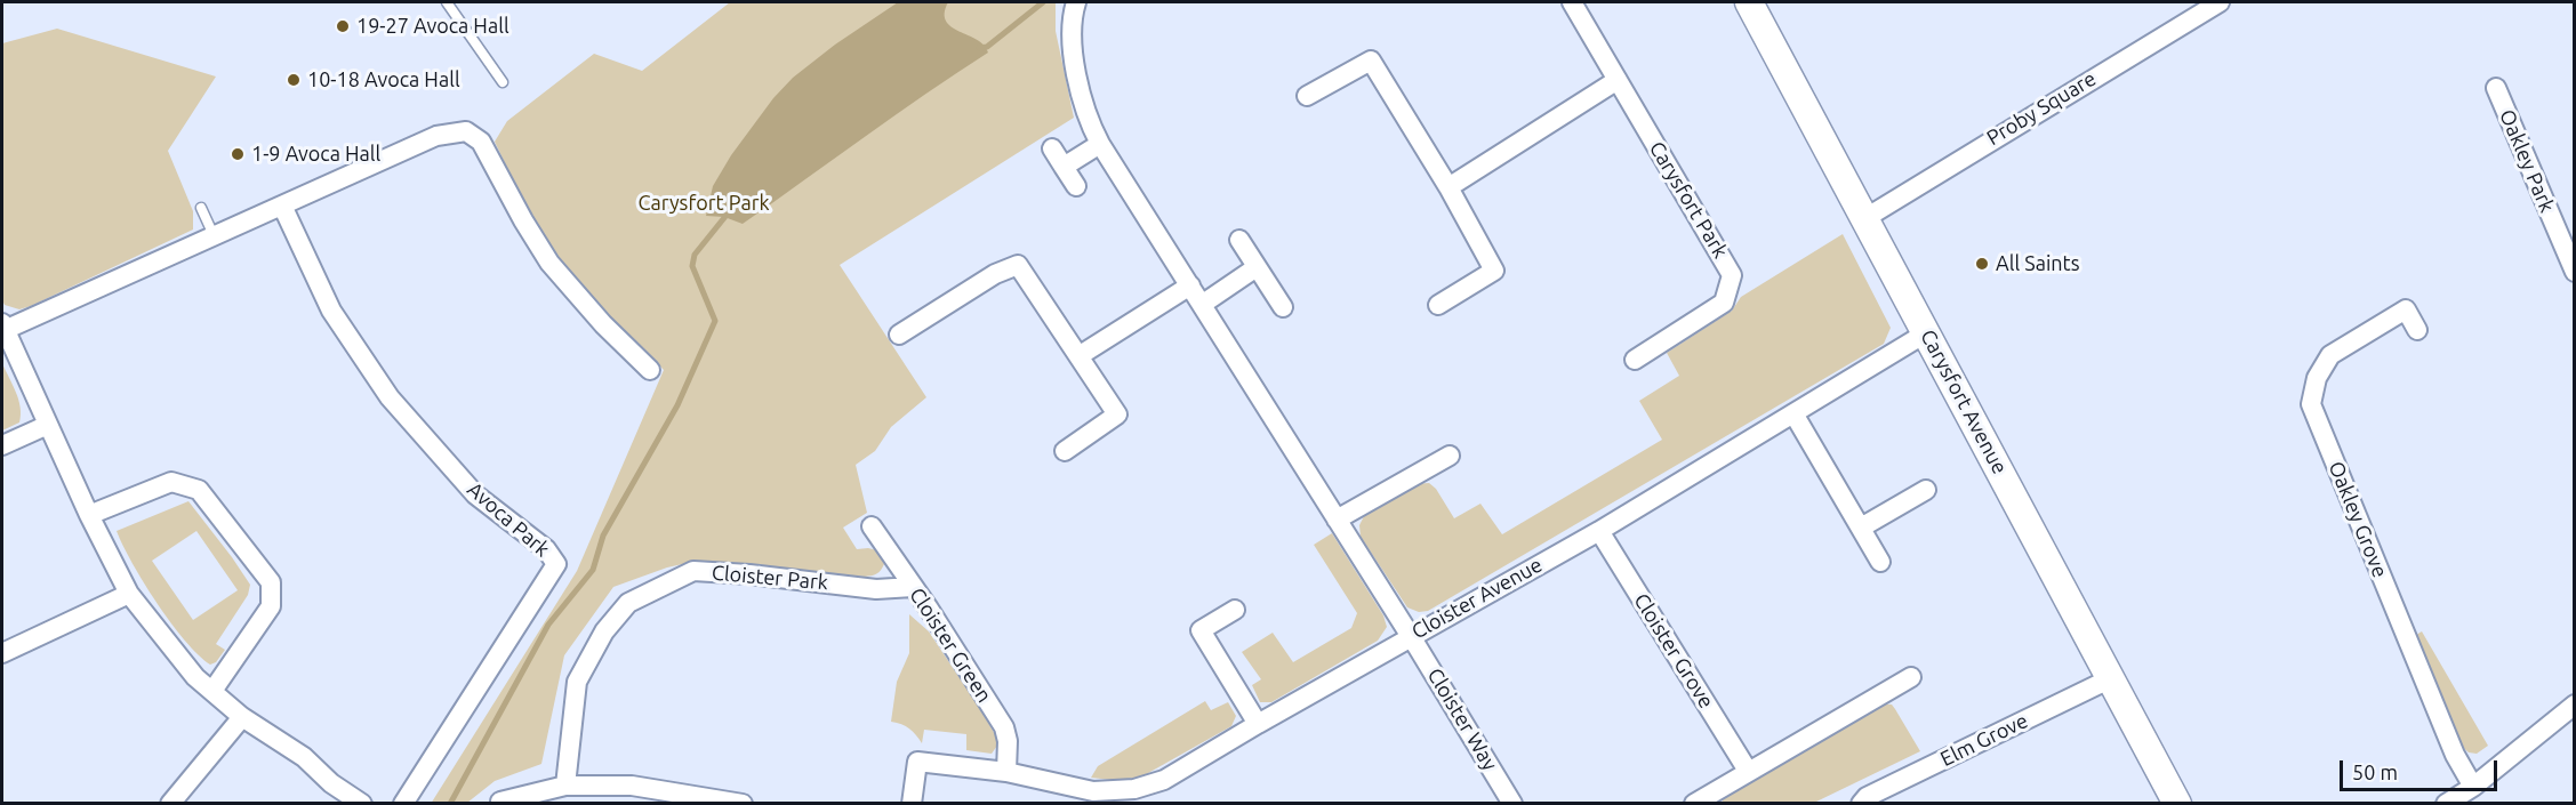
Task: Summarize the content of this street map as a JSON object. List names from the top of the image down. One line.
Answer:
{"streets":{"main road":["Carysfort Avenue"],"street":["Proby Square","Oakley Park","Carysfort Park","Avoca Park","Oakley Grove","Cloister Park","Cloister Avenue","Cloister Green","Cloister Grove","Cloister Way","Elm Grove"]},"crossings":[["Proby Square","Carysfort Avenue"],["Carysfort Avenue","Cloister Avenue"],["Carysfort Avenue","Elm Grove"],["Cloister Park","Cloister Green"],["Cloister Avenue","Cloister Green"],["Cloister Avenue","Cloister Grove"],["Cloister Avenue","Cloister Way"]],"parks":["Carysfort Park"],"places":["19-27 Avoca Hall","10-18 Avoca Hall","1-9 Avoca Hall","All Saints"],"scale_bar":"50 m"}
